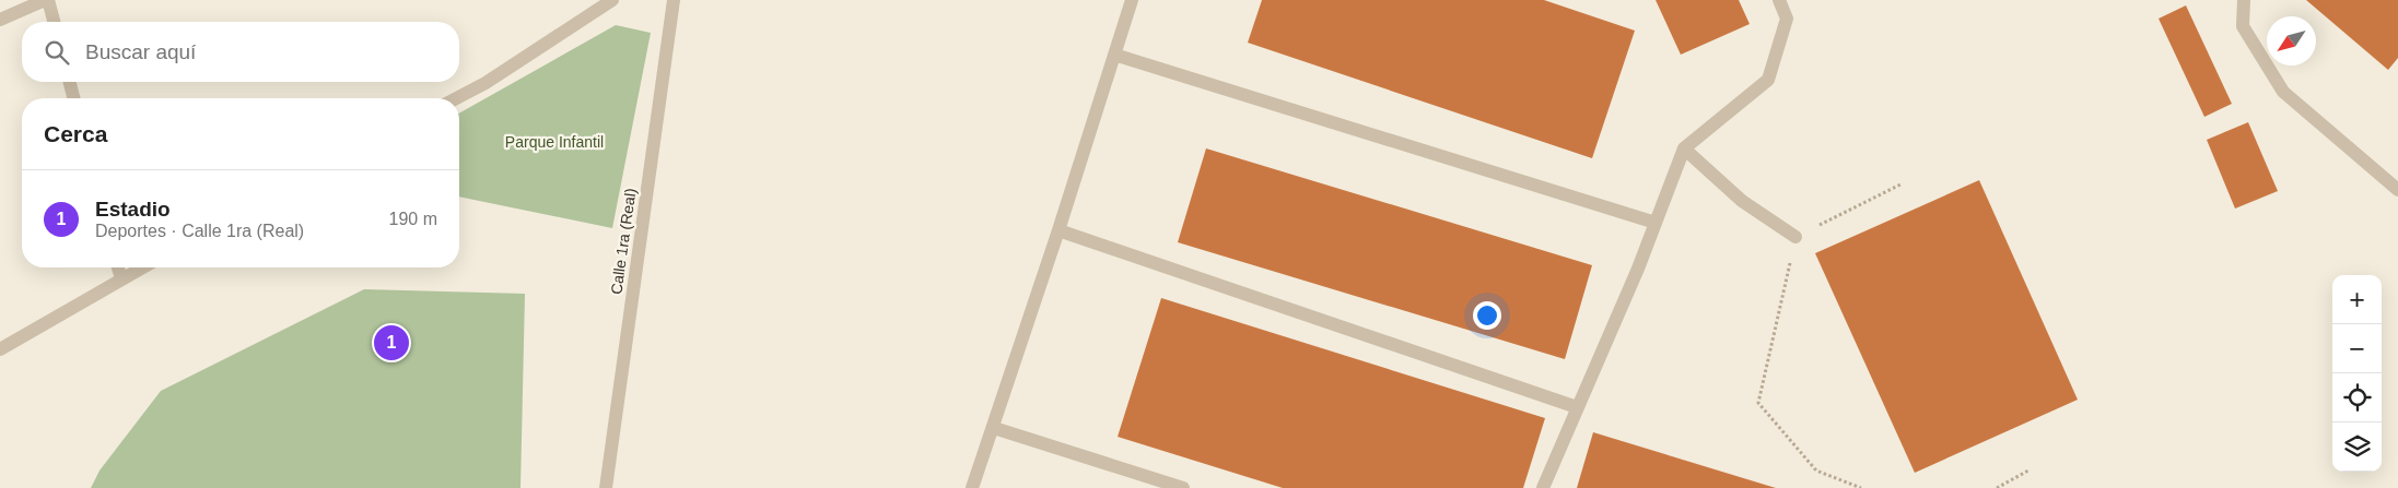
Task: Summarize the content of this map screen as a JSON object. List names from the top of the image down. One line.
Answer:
{"streets":{"street":["Calle 1ra (Real)"]},"parks":["Parque Infantil"],"north":"bottom left","page":{"search":"Buscar aquí","heading":"Cerca","list":[{"mark":"1","name":"Estadio","note":"Deportes · Calle 1ra (Real)","value":"190 m"}],"map_buttons":["+","−"],"pins":"1"}}
